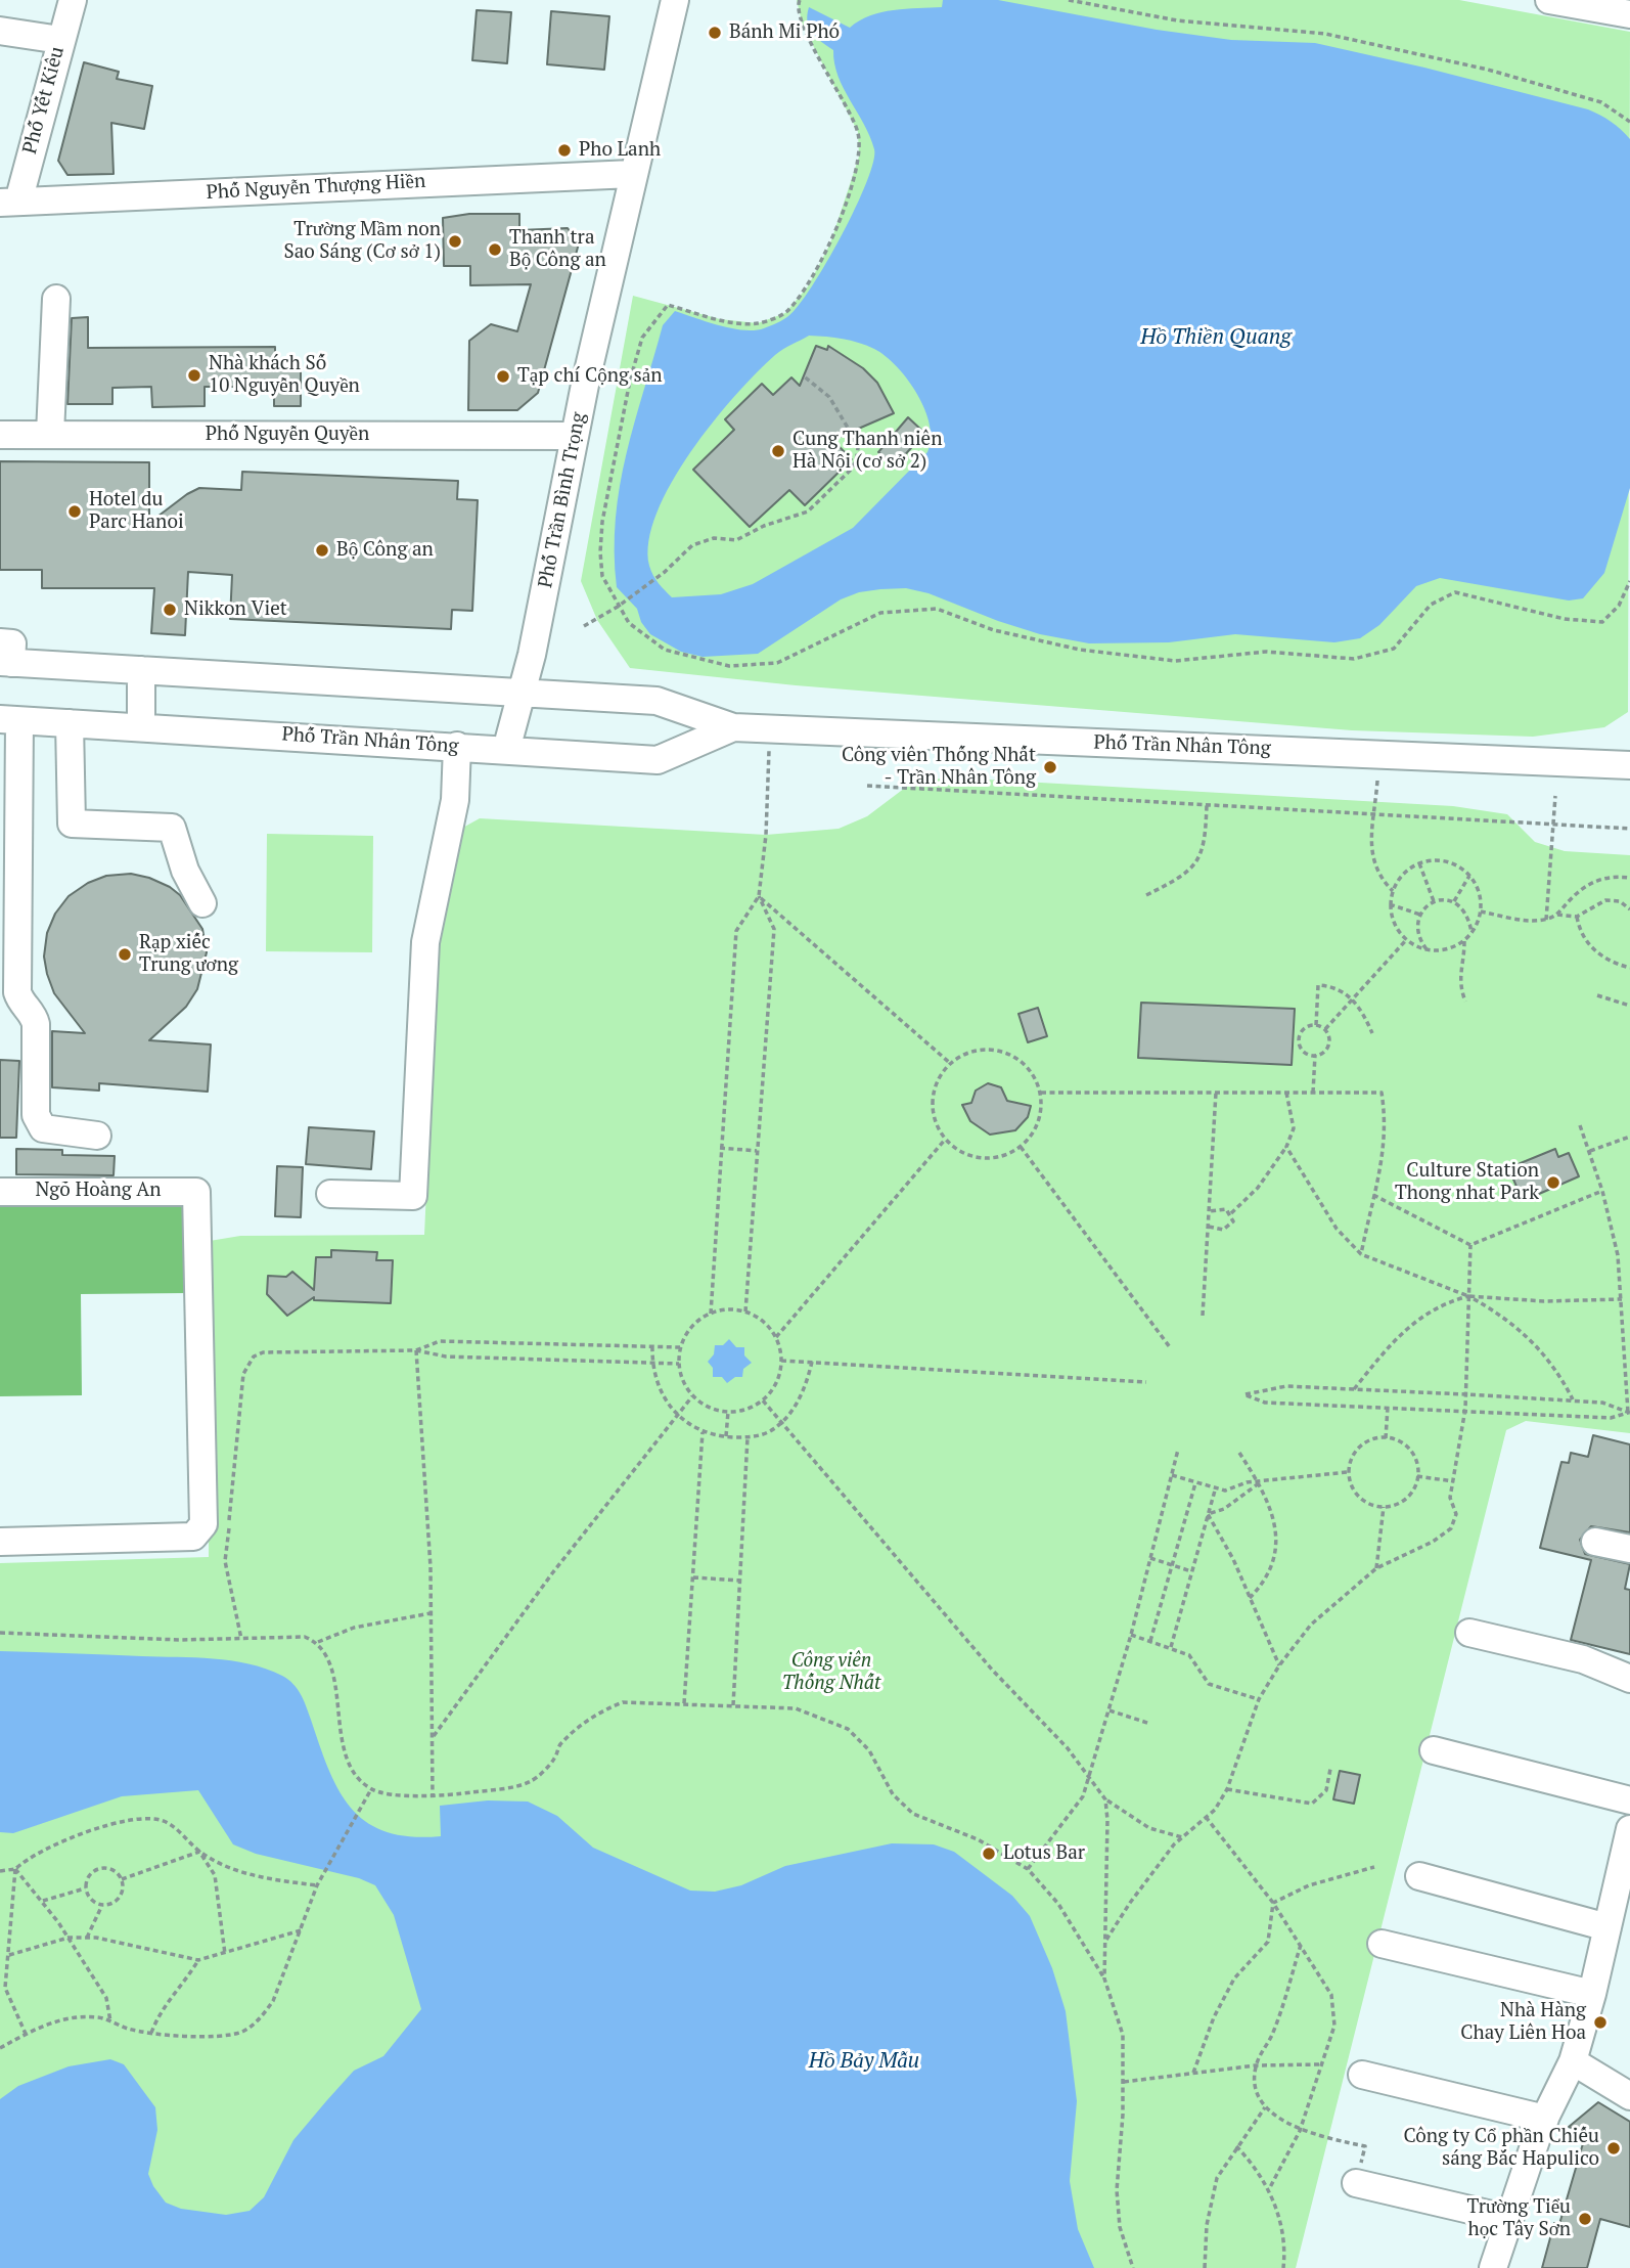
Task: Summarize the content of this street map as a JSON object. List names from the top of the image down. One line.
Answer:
{"streets":{"street":["Phố Yết Kiêu","Phố Nguyễn Thượng Hiền","Phố Nguyễn Quyền","Phố Trần Bình Trọng","Phố Trần Nhân Tông","Ngõ Hoàng An"]},"crossings":[["Phố Yết Kiêu","Phố Nguyễn Thượng Hiền"],["Phố Nguyễn Thượng Hiền","Phố Trần Bình Trọng"],["Phố Nguyễn Quyền","Phố Trần Bình Trọng"],["Phố Trần Bình Trọng","Phố Trần Nhân Tông"]],"water":["Hồ Thiền Quang","Hồ Bảy Mẫu"],"parks":["Công viên Thống Nhất"],"places":["Bánh Mi Phó","Pho Lanh","Trường Mầm non Sao Sáng (Cơ sở 1)","Thanh tra Bộ Công an","Nhà khách Số 10 Nguyễn Quyền","Tạp chí Cộng sản","Cung Thanh niên Hà Nội (cơ sở 2)","Hotel du Parc Hanoi","Bộ Công an","Nikkon Viet","Công viên Thống Nhất - Trần Nhân Tông","Rạp xiếc Trung ương","Culture Station Thong nhat Park","Lotus Bar","Nhà Hàng Chay Liên Hoa","Công ty Cổ phần Chiếu sáng Bắc Hapulico","Trường Tiểu học Tây Sơn"]}
